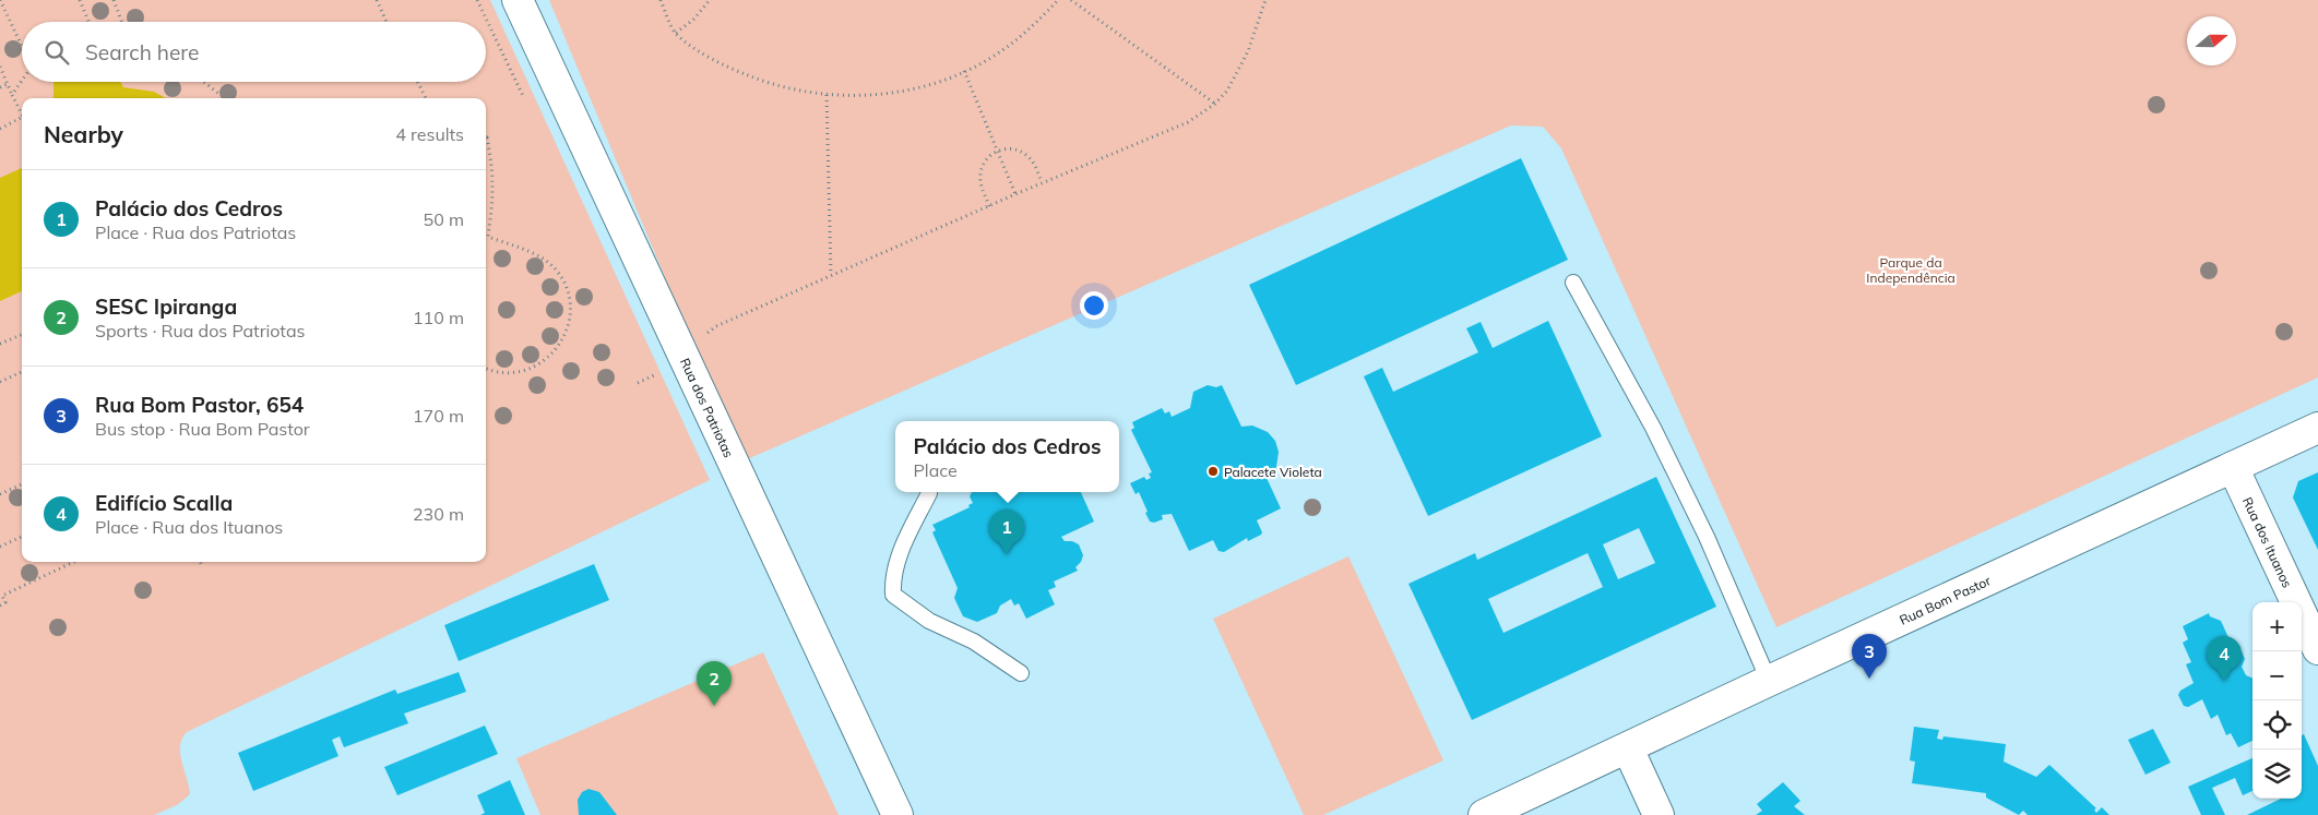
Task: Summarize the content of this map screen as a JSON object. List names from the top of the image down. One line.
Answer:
{"streets":{"main road":["Rua dos Patriotas","Rua dos Ituanos","Rua Bom Pastor"]},"crossings":[["Rua dos Ituanos","Rua Bom Pastor"]],"parks":["Parque da Independência"],"places":["Palacete Violeta"],"north":"right","page":{"search":"Search here","heading":["Nearby","4 results"],"list":[{"mark":"1","name":"Palácio dos Cedros","note":"Place · Rua dos Patriotas","value":"50 m"},{"mark":"2","name":"SESC Ipiranga","note":"Sports · Rua dos Patriotas","value":"110 m"},{"mark":"3","name":"Rua Bom Pastor, 654","note":"Bus stop · Rua Bom Pastor","value":"170 m"},{"mark":"4","name":"Edifício Scalla","note":"Place · Rua dos Ituanos","value":"230 m"}],"popup":["Palácio dos Cedros","Place"],"pins":["1","3","4","2"],"map_buttons":["+","−"]}}
